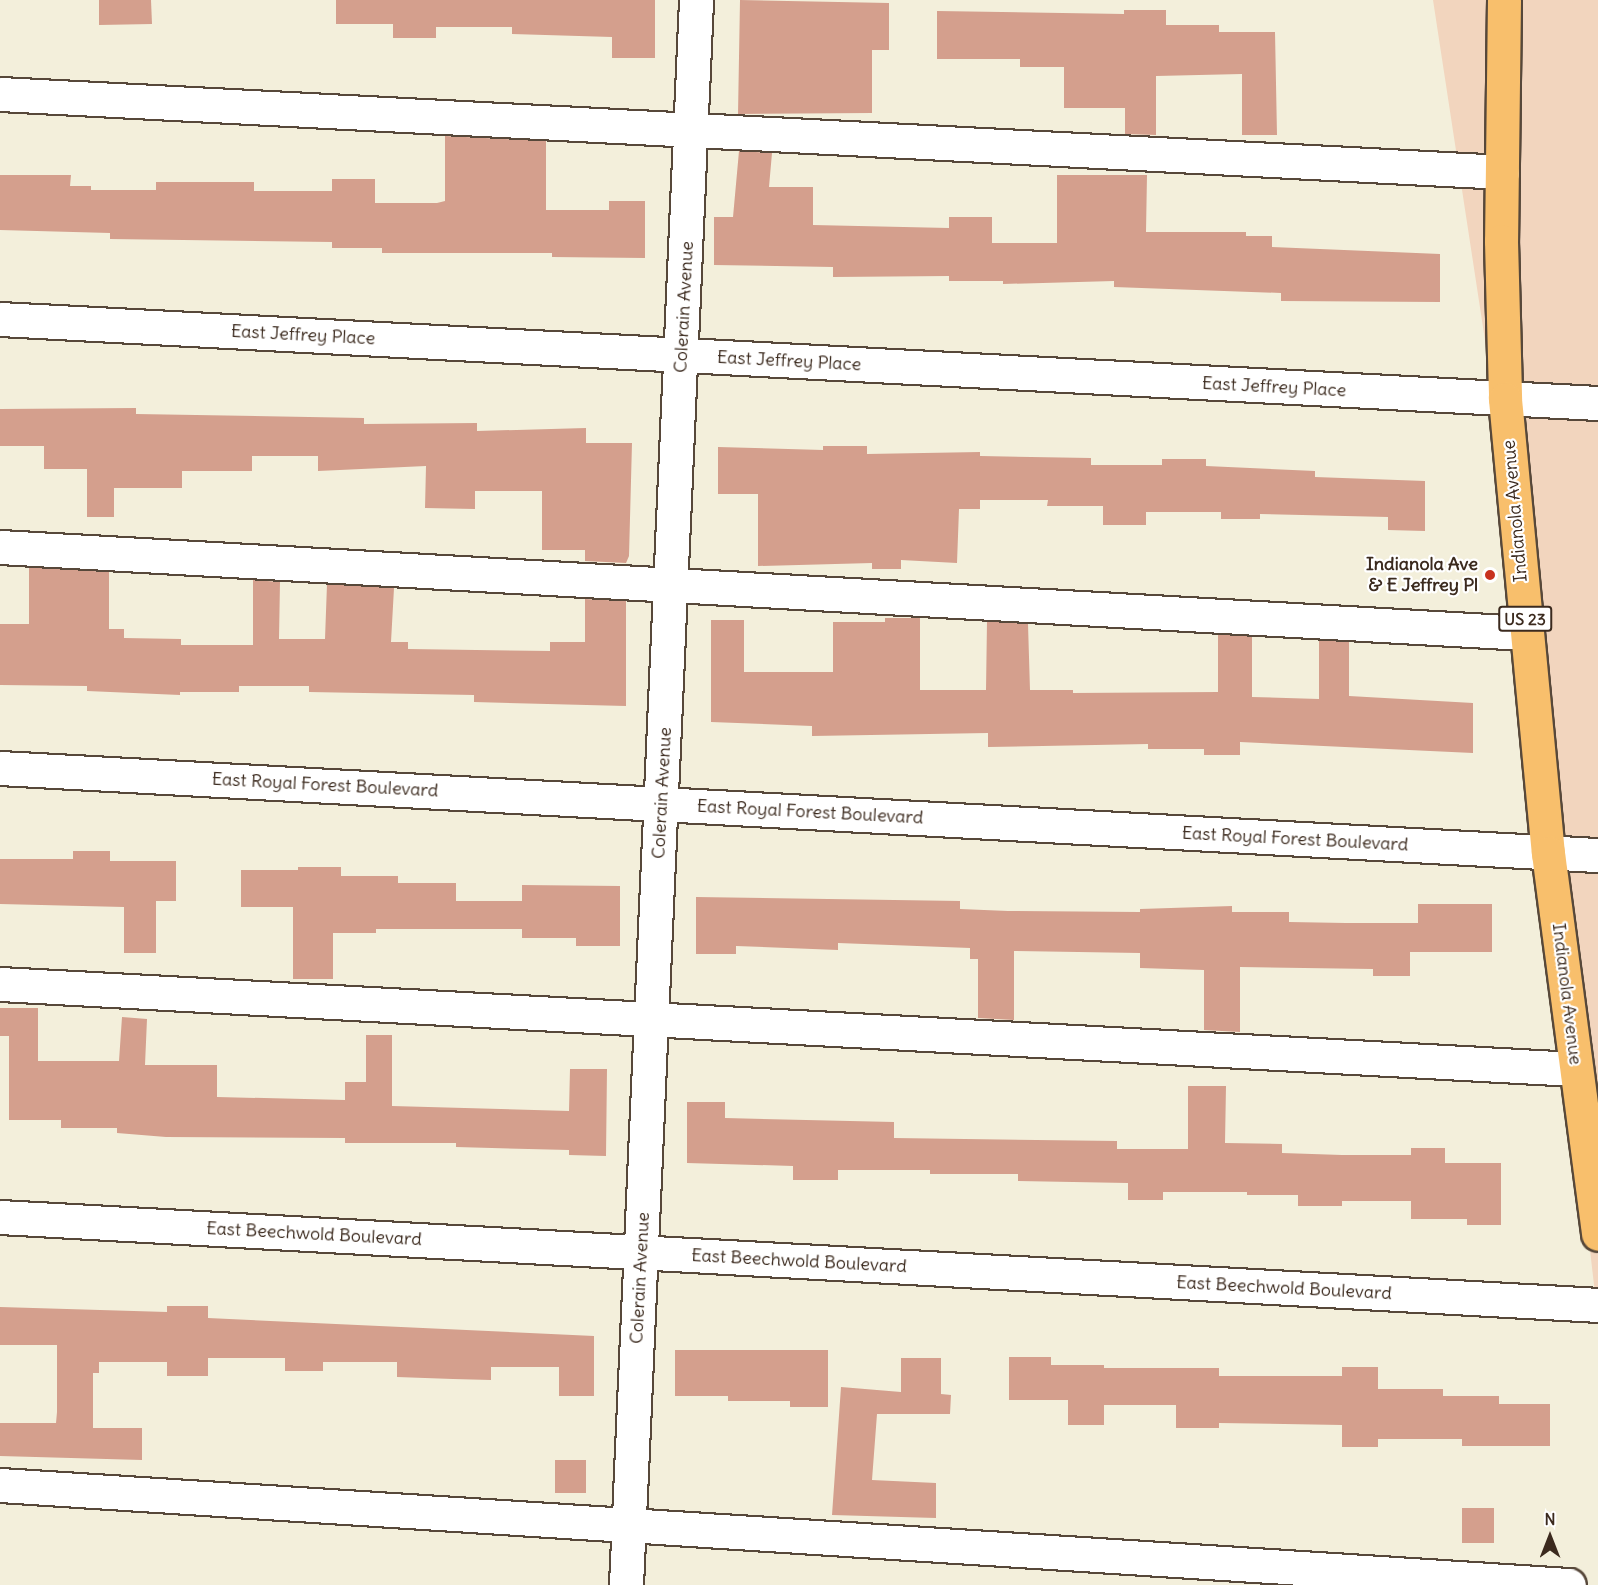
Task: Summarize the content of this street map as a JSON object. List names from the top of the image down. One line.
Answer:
{"streets":{"main road":["Indianola Avenue","US 23"],"street":["Colerain Avenue","East Jeffrey Place","East Royal Forest Boulevard","East Beechwold Boulevard"]},"crossings":[["Colerain Avenue","East Jeffrey Place"],["Colerain Avenue","East Royal Forest Boulevard"],["Colerain Avenue","East Beechwold Boulevard"],["East Jeffrey Place","Indianola Avenue"],["Indianola Avenue","East Royal Forest Boulevard"]],"places":["Indianola Ave & E Jeffrey Pl"],"north":"top"}
